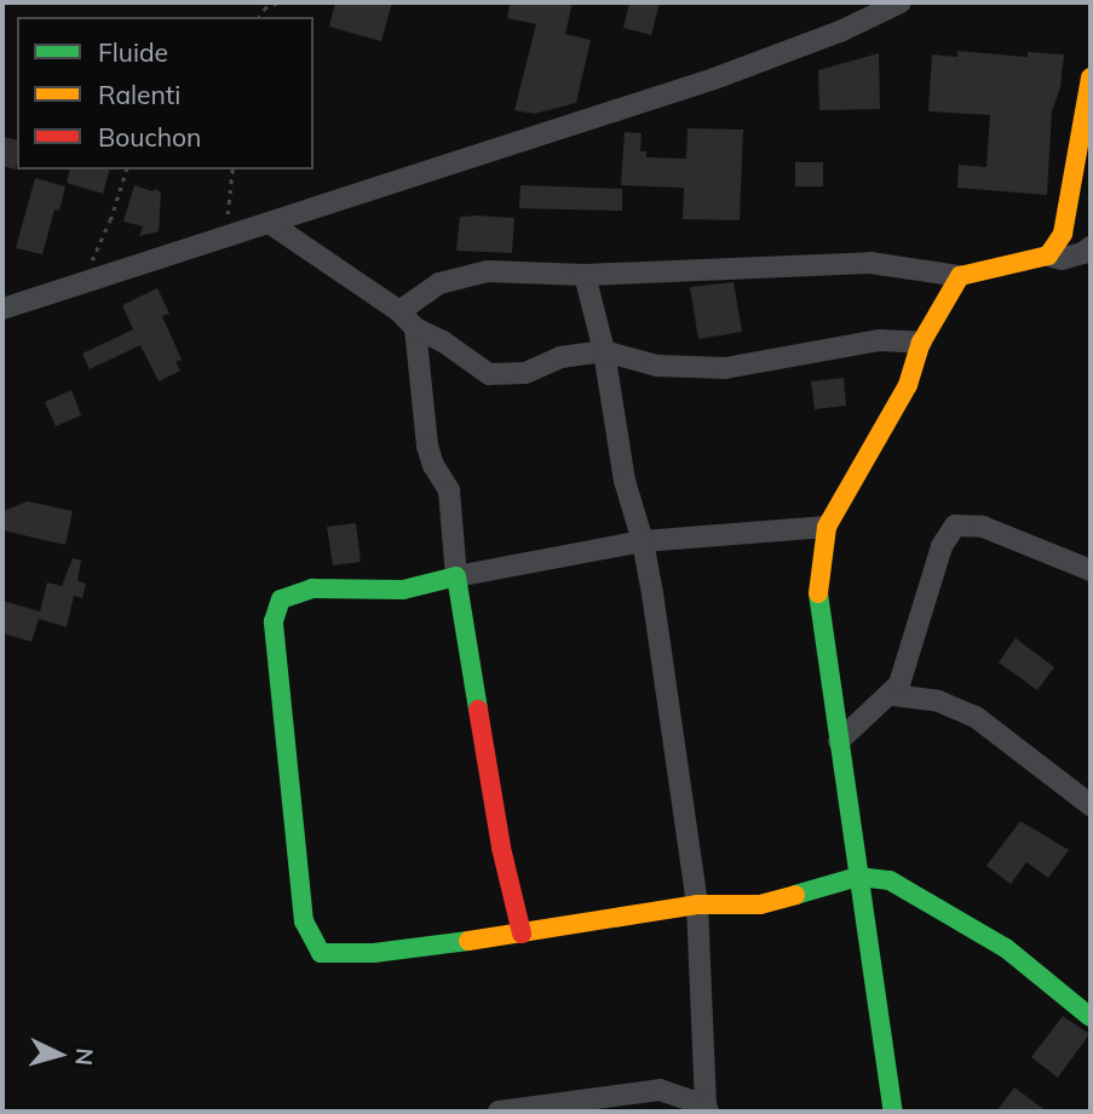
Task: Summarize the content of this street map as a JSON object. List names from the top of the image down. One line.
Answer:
{"legend":["Fluide","Ralenti","Bouchon"],"north":"right"}
